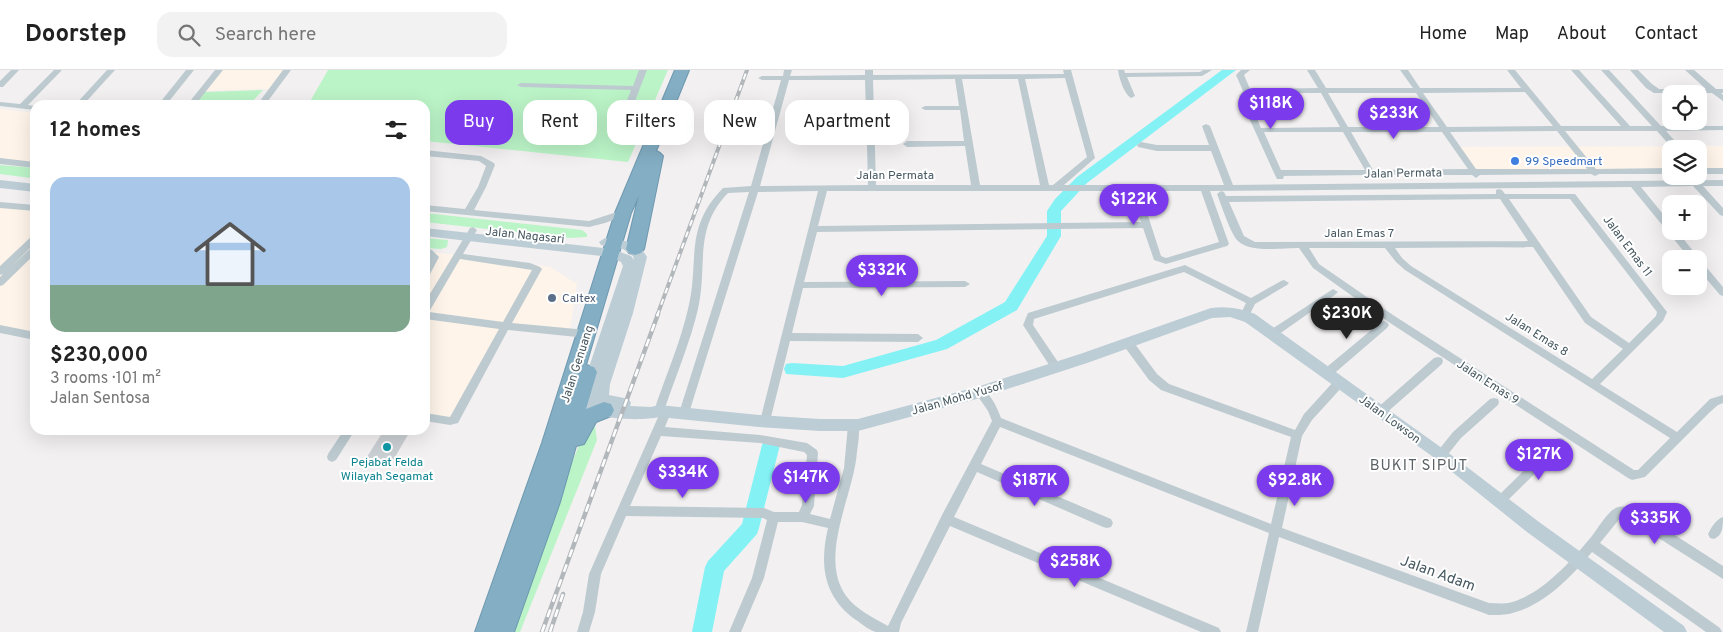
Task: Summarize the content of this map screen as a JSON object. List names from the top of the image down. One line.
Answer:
{"streets":{"highway":["Jalan Genuang"],"street":["Jalan Permata","Jalan Emas 7","Jalan Nagasari","Jalan Emas 11","Jalan Emas 8","Jalan Emas 9","Jalan Mohd Yusof","Jalan Lowson","Jalan Adam"]},"crossings":[["Jalan Permata","Jalan Emas 7"],["Jalan Permata","Jalan Mohd Yusof"],["Jalan Emas 7","Jalan Emas 8"],["Jalan Emas 7","Jalan Emas 9"],["Jalan Nagasari","Jalan Genuang"],["Jalan Emas 11","Jalan Emas 8"],["Jalan Emas 8","Jalan Emas 9"],["Jalan Mohd Yusof","Jalan Lowson"],["Jalan Lowson","Jalan Adam"]],"districts":["BUKIT SIPUT"],"places":["99 Speedmart","Caltex","Pejabat Felda Wilayah Segamat"],"page":{"header":"Doorstep","search":"Search here","nav":["Home","Map","About","Contact"],"map_buttons":["+","−"],"price":["$118K","$233K","$122K","$332K","$230K","$127K","$334K","$147K","$187K","$92.8K","$335K","$258K"],"chip":["Buy","Rent","Filters","New","Apartment"],"heading":"12 homes","list":[{"name":"$230,000","note":"3 rooms · 101 m² · Jalan Sentosa"}]}}
